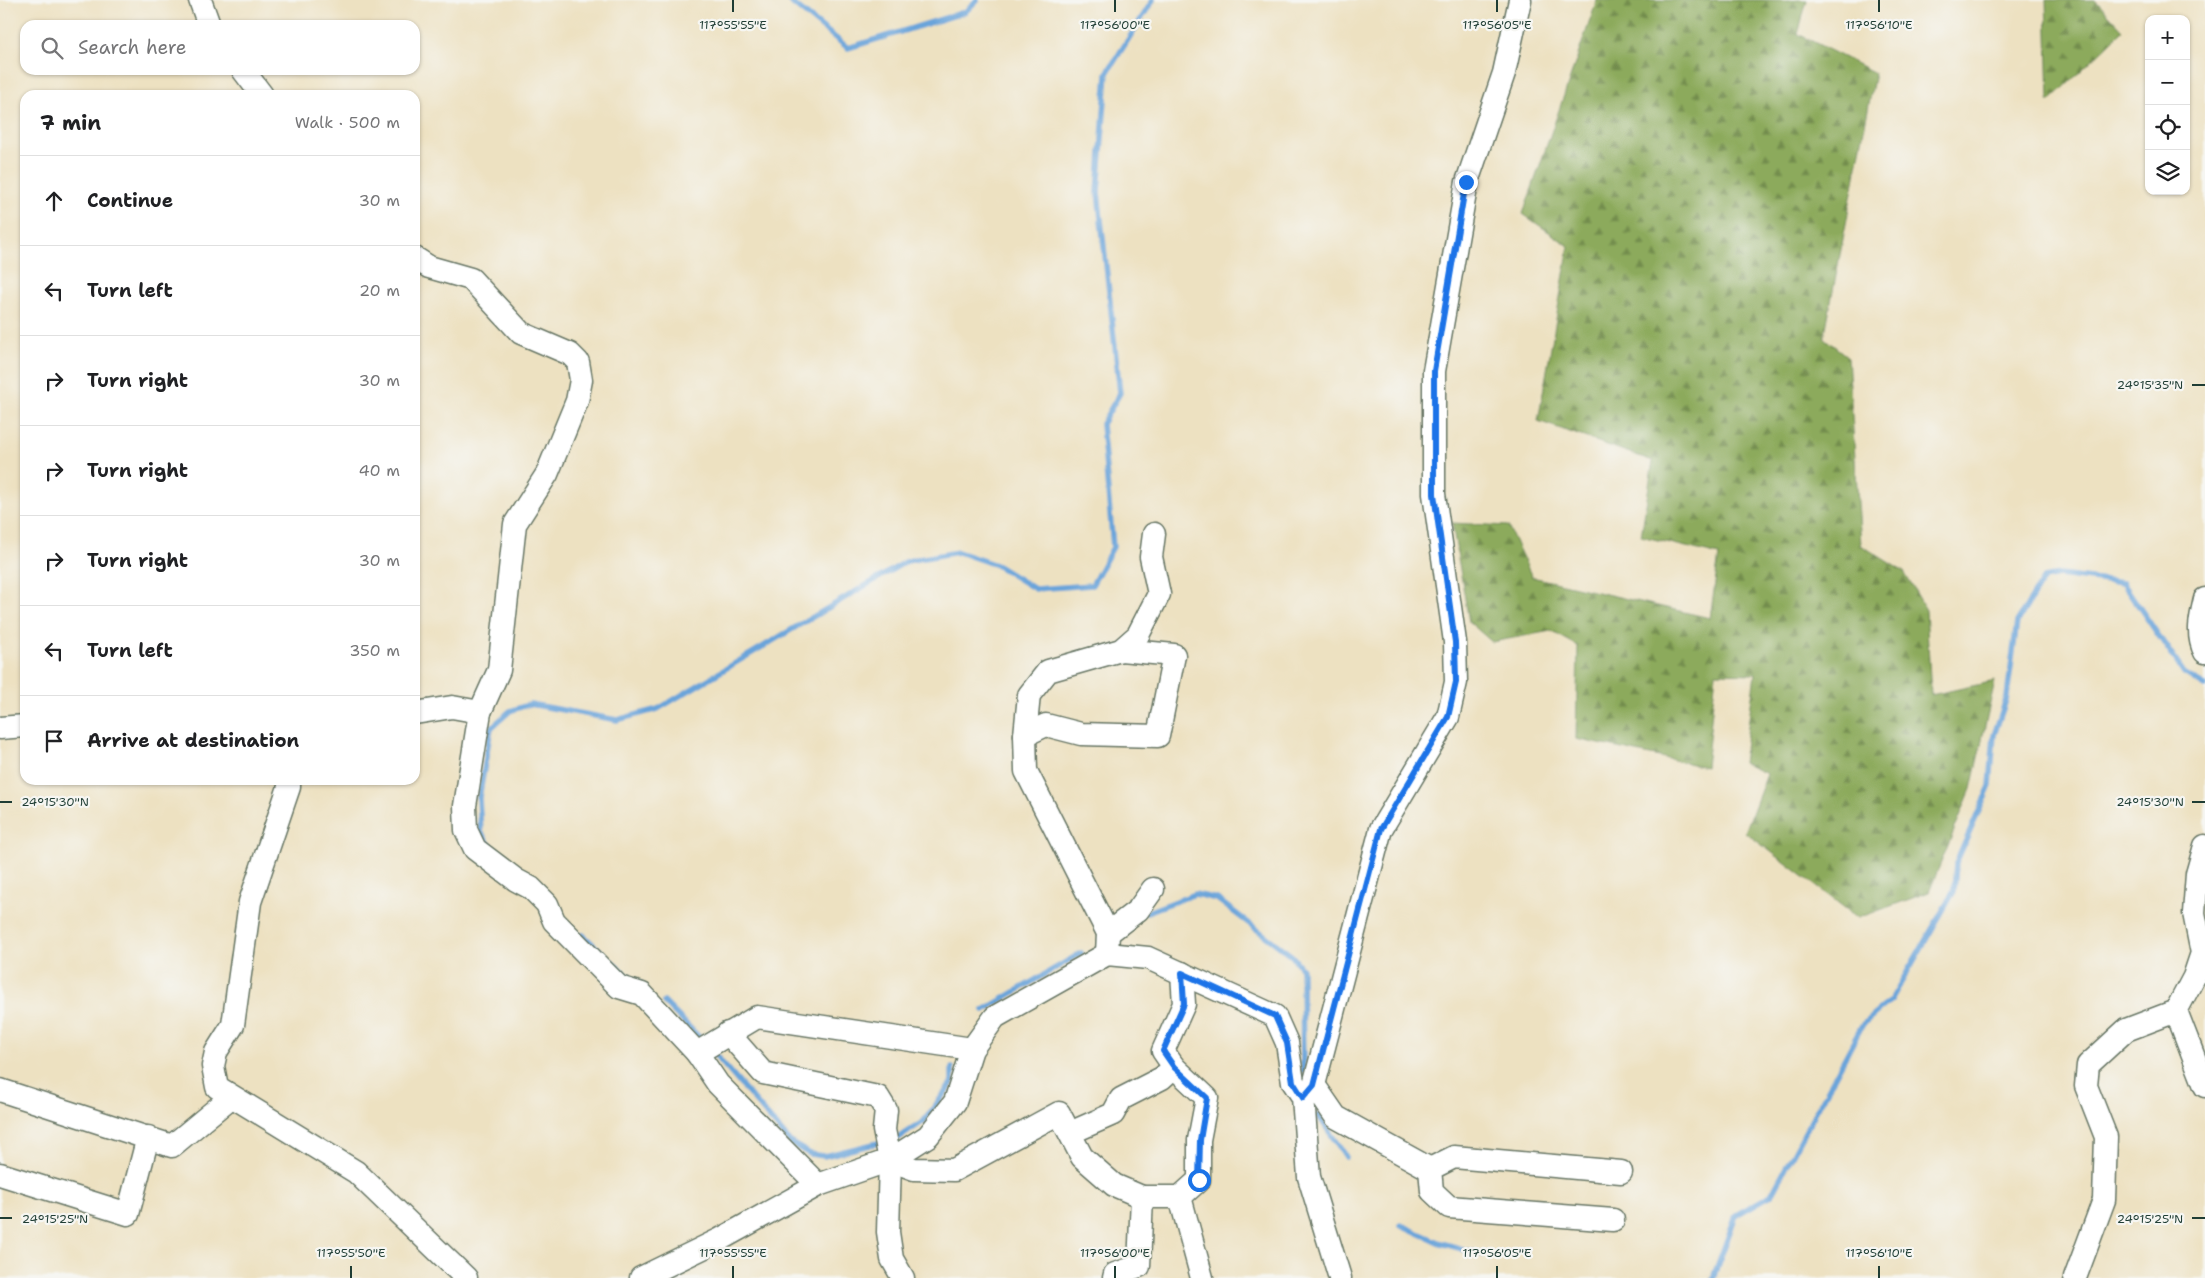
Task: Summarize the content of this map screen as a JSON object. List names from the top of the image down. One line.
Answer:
{"page":{"map_buttons":["+","−"],"search":"Search here","heading":["7 min","Walk · 500 m"],"list":[["Continue","30 m"],["Turn left","20 m"],["Turn right","30 m"],["Turn right","40 m"],["Turn right","30 m"],["Turn left","350 m"],"Arrive at destination"]},"coordinates":["117°55'55\"E","117°56'00\"E","117°56'05\"E","117°56'10\"E","24°15'35\"N","24°15'30\"N","24°15'25\"N","117°55'50\"E"]}
